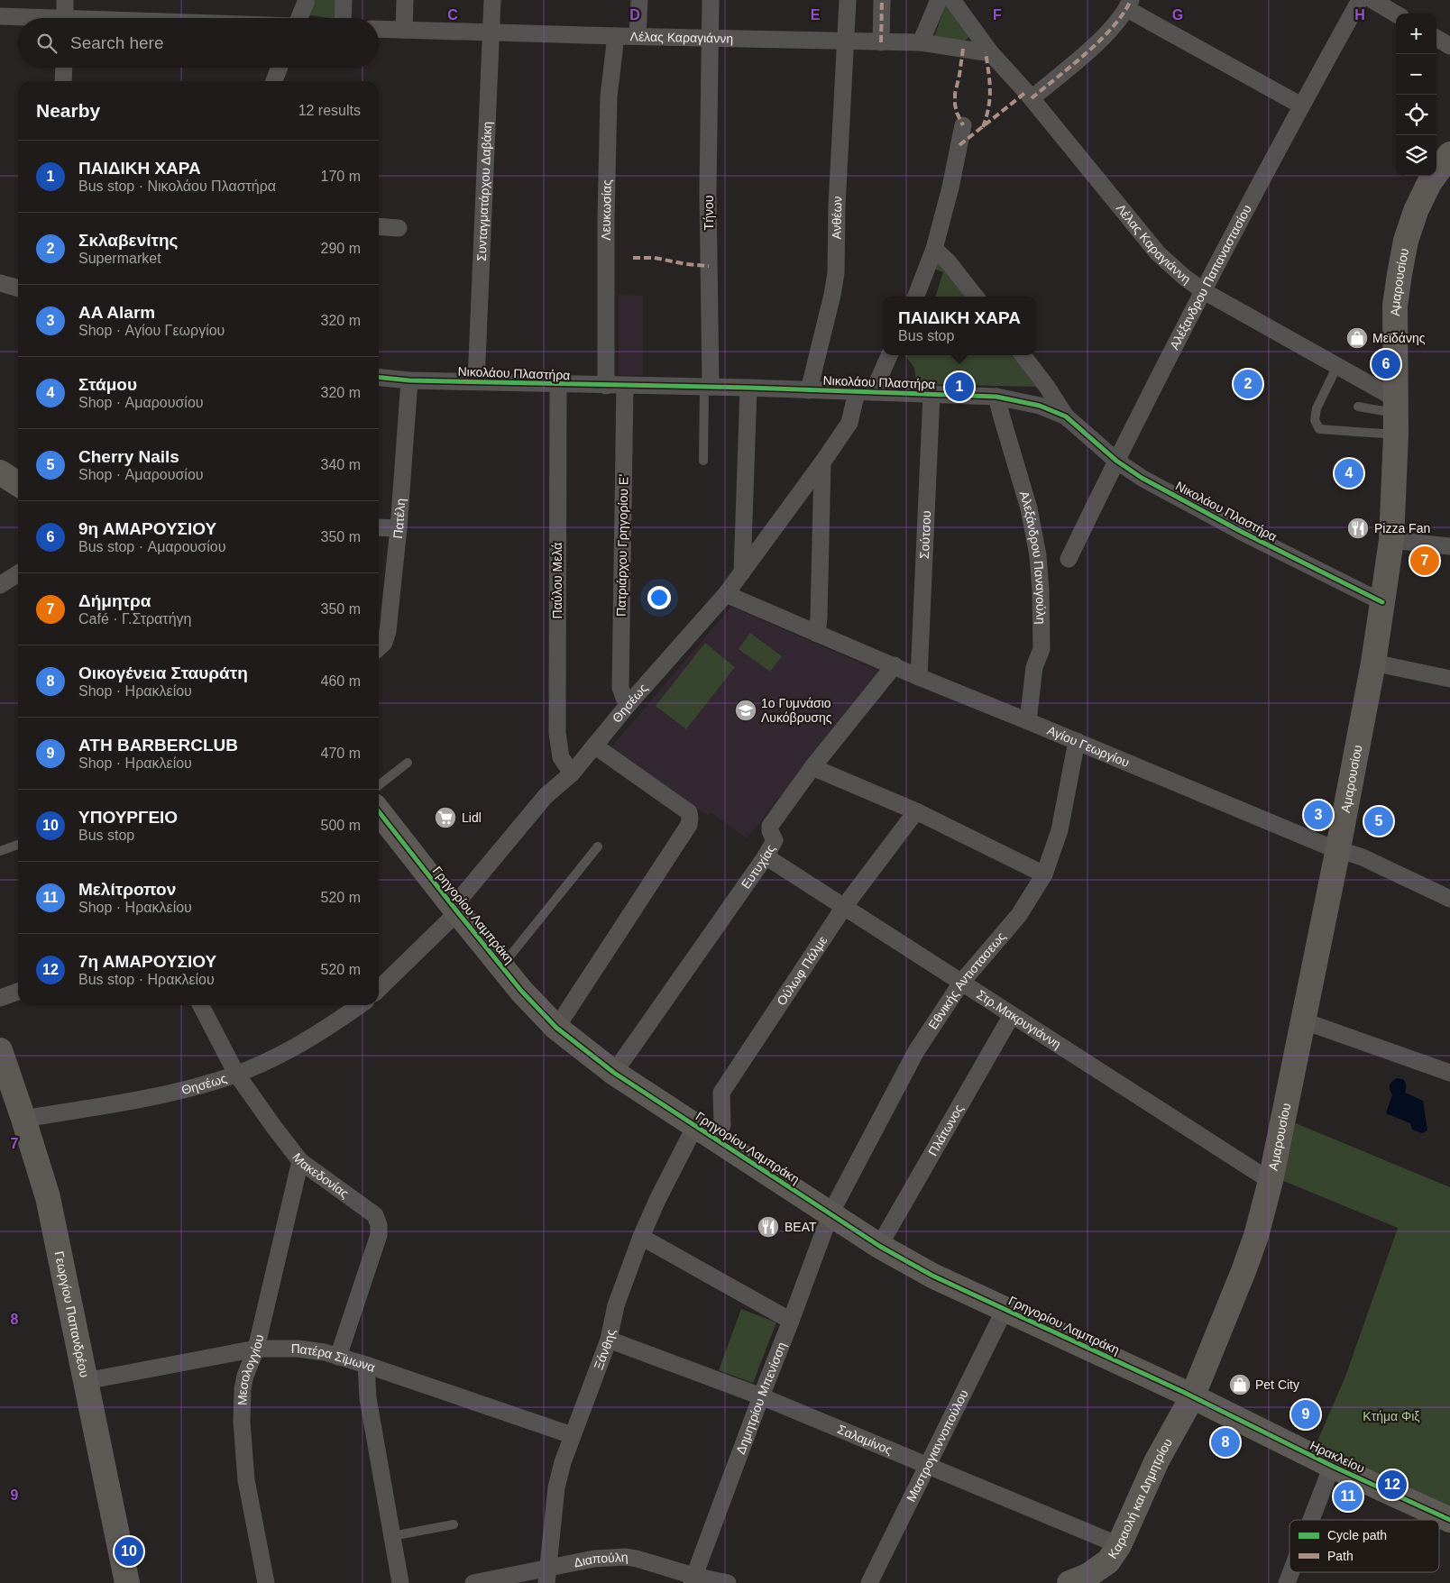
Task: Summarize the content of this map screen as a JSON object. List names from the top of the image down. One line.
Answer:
{"streets":{"main road":["Αμαρουσίου","Γρηγορίου Λαμπράκη","Γεωργίου Παπανδρέου","Ηρακλείου","Καραολή και Δημητρίου"],"street":["Λέλας Καραγιάννη","Συνταγματάρχου Δαβάκη","Λευκωσίας","Τήνου","Ανθέων","Αλέξανδρου Παπαναστασίου","Νικολάου Πλαστήρα","Πατέλη","Σούτσου","Πατριάρχου Γρηγορίου Ε'","Αλεξάνδρου Παναγούλη","Παύλου Μελά","Θησέως","Αγίου Γεωργίου","Ευτυχίας","Ούλωφ Πάλμε","Εθνικής Αντιστασεως","Στρ.Μακρυγιάννη","Πλάτωνος","Μακεδονίας","Ξάνθης","Πατέρα Σϊμωνα","Μεσολογγίου","Δημητρίου Μπενίσση","Σαλαμίνος","Μαστρογιαννοπούλου","Διαπούλη"]},"crossings":[["Λέλας Καραγιάννη","Συνταγματάρχου Δαβάκη"],["Λέλας Καραγιάννη","Λευκωσίας"],["Λέλας Καραγιάννη","Τήνου"],["Λέλας Καραγιάννη","Ανθέων"],["Λέλας Καραγιάννη","Αλέξανδρου Παπαναστασίου"],["Λέλας Καραγιάννη","Αμαρουσίου"],["Συνταγματάρχου Δαβάκη","Νικολάου Πλαστήρα"],["Λευκωσίας","Νικολάου Πλαστήρα"],["Τήνου","Νικολάου Πλαστήρα"],["Ανθέων","Νικολάου Πλαστήρα"],["Αλέξανδρου Παπαναστασίου","Νικολάου Πλαστήρα"],["Αμαρουσίου","Νικολάου Πλαστήρα"],["Αμαρουσίου","Αγίου Γεωργίου"],["Αμαρουσίου","Γρηγορίου Λαμπράκη"],["Αμαρουσίου","Στρ.Μακρυγιάννη"],["Αμαρουσίου","Ηρακλείου"],["Αμαρουσίου","Καραολή και Δημητρίου"],["Νικολάου Πλαστήρα","Πατέλη"],["Νικολάου Πλαστήρα","Σούτσου"],["Νικολάου Πλαστήρα","Πατριάρχου Γρηγορίου Ε'"],["Νικολάου Πλαστήρα","Αλεξάνδρου Παναγούλη"],["Νικολάου Πλαστήρα","Παύλου Μελά"],["Νικολάου Πλαστήρα","Θησέως"],["Σούτσου","Αγίου Γεωργίου"],["Πατριάρχου Γρηγορίου Ε'","Θησέως"],["Αλεξάνδρου Παναγούλη","Αγίου Γεωργίου"],["Παύλου Μελά","Θησέως"],["Θησέως","Αγίου Γεωργίου"],["Θησέως","Γρηγορίου Λαμπράκη"],["Θησέως","Μακεδονίας"],["Θησέως","Γεωργίου Παπανδρέου"],["Αγίου Γεωργίου","Ευτυχίας"],["Αγίου Γεωργίου","Εθνικής Αντιστασεως"],["Ευτυχίας","Γρηγορίου Λαμπράκη"],["Ευτυχίας","Στρ.Μακρυγιάννη"],["Γρηγορίου Λαμπράκη","Ούλωφ Πάλμε"],["Γρηγορίου Λαμπράκη","Εθνικής Αντιστασεως"],["Γρηγορίου Λαμπράκη","Πλάτωνος"],["Γρηγορίου Λαμπράκη","Ξάνθης"],["Γρηγορίου Λαμπράκη","Δημητρίου Μπενίσση"],["Γρηγορίου Λαμπράκη","Μαστρογιαννοπούλου"],["Γρηγορίου Λαμπράκη","Ηρακλείου"],["Γρηγορίου Λαμπράκη","Καραολή και Δημητρίου"],["Ούλωφ Πάλμε","Στρ.Μακρυγιάννη"],["Εθνικής Αντιστασεως","Στρ.Μακρυγιάννη"],["Εθνικής Αντιστασεως","Δημητρίου Μπενίσση"],["Στρ.Μακρυγιάννη","Πλάτωνος"],["Μακεδονίας","Πατέρα Σϊμωνα"],["Μακεδονίας","Μεσολογγίου"],["Γεωργίου Παπανδρέου","Πατέρα Σϊμωνα"],["Ξάνθης","Πατέρα Σϊμωνα"],["Ξάνθης","Σαλαμίνος"],["Ξάνθης","Διαπούλη"],["Πατέρα Σϊμωνα","Μεσολογγίου"],["Δημητρίου Μπενίσση","Σαλαμίνος"],["Δημητρίου Μπενίσση","Διαπούλη"],["Σαλαμίνος","Μαστρογιαννοπούλου"],["Σαλαμίνος","Καραολή και Δημητρίου"],["Ηρακλείου","Καραολή και Δημητρίου"]],"parks":["Κτήμα Φιξ"],"places":{"shop":["Μεϊδάνης","Pet City"],"restaurant":["Pizza Fan","ΒΕΑΤ"],"school or university":["1ο Γυμνάσιο Λυκόβρυσης"],"supermarket":["Lidl"]},"legend":["Cycle path","Path"],"page":{"map_buttons":["+","−"],"search":"Search here","heading":["Nearby","12 results"],"list":[{"mark":"1","name":"ΠΑΙΔΙΚΗ ΧΑΡΑ","note":"Bus stop · Νικολάου Πλαστήρα","value":"170 m"},{"mark":"2","name":"Σκλαβενίτης","note":"Supermarket","value":"290 m"},{"mark":"3","name":"AA Alarm","note":"Shop · Αγίου Γεωργίου","value":"320 m"},{"mark":"4","name":"Στάμου","note":"Shop · Αμαρουσίου","value":"320 m"},{"mark":"5","name":"Cherry Nails","note":"Shop · Αμαρουσίου","value":"340 m"},{"mark":"6","name":"9η ΑΜΑΡΟΥΣΙΟΥ","note":"Bus stop · Αμαρουσίου","value":"350 m"},{"mark":"7","name":"Δήμητρα","note":"Café · Γ.Στρατήγη","value":"350 m"},{"mark":"8","name":"Οικογένεια Σταυράτη","note":"Shop · Ηρακλείου","value":"460 m"},{"mark":"9","name":"ATH BARBERCLUB","note":"Shop · Ηρακλείου","value":"470 m"},{"mark":"10","name":"ΥΠΟΥΡΓΕΙΟ","note":"Bus stop","value":"500 m"},{"mark":"11","name":"Μελίτροπον","note":"Shop · Ηρακλείου","value":"520 m"},{"mark":"12","name":"7η ΑΜΑΡΟΥΣΙΟΥ","note":"Bus stop · Ηρακλείου","value":"520 m"}],"popup":["ΠΑΙΔΙΚΗ ΧΑΡΑ","Bus stop"],"pins":["6","2","1","4","7","3","5","9","8","12","11","10"]},"grid":{"columns":["C","D","E","F","G","H"],"rows":["7","8","9"]}}
